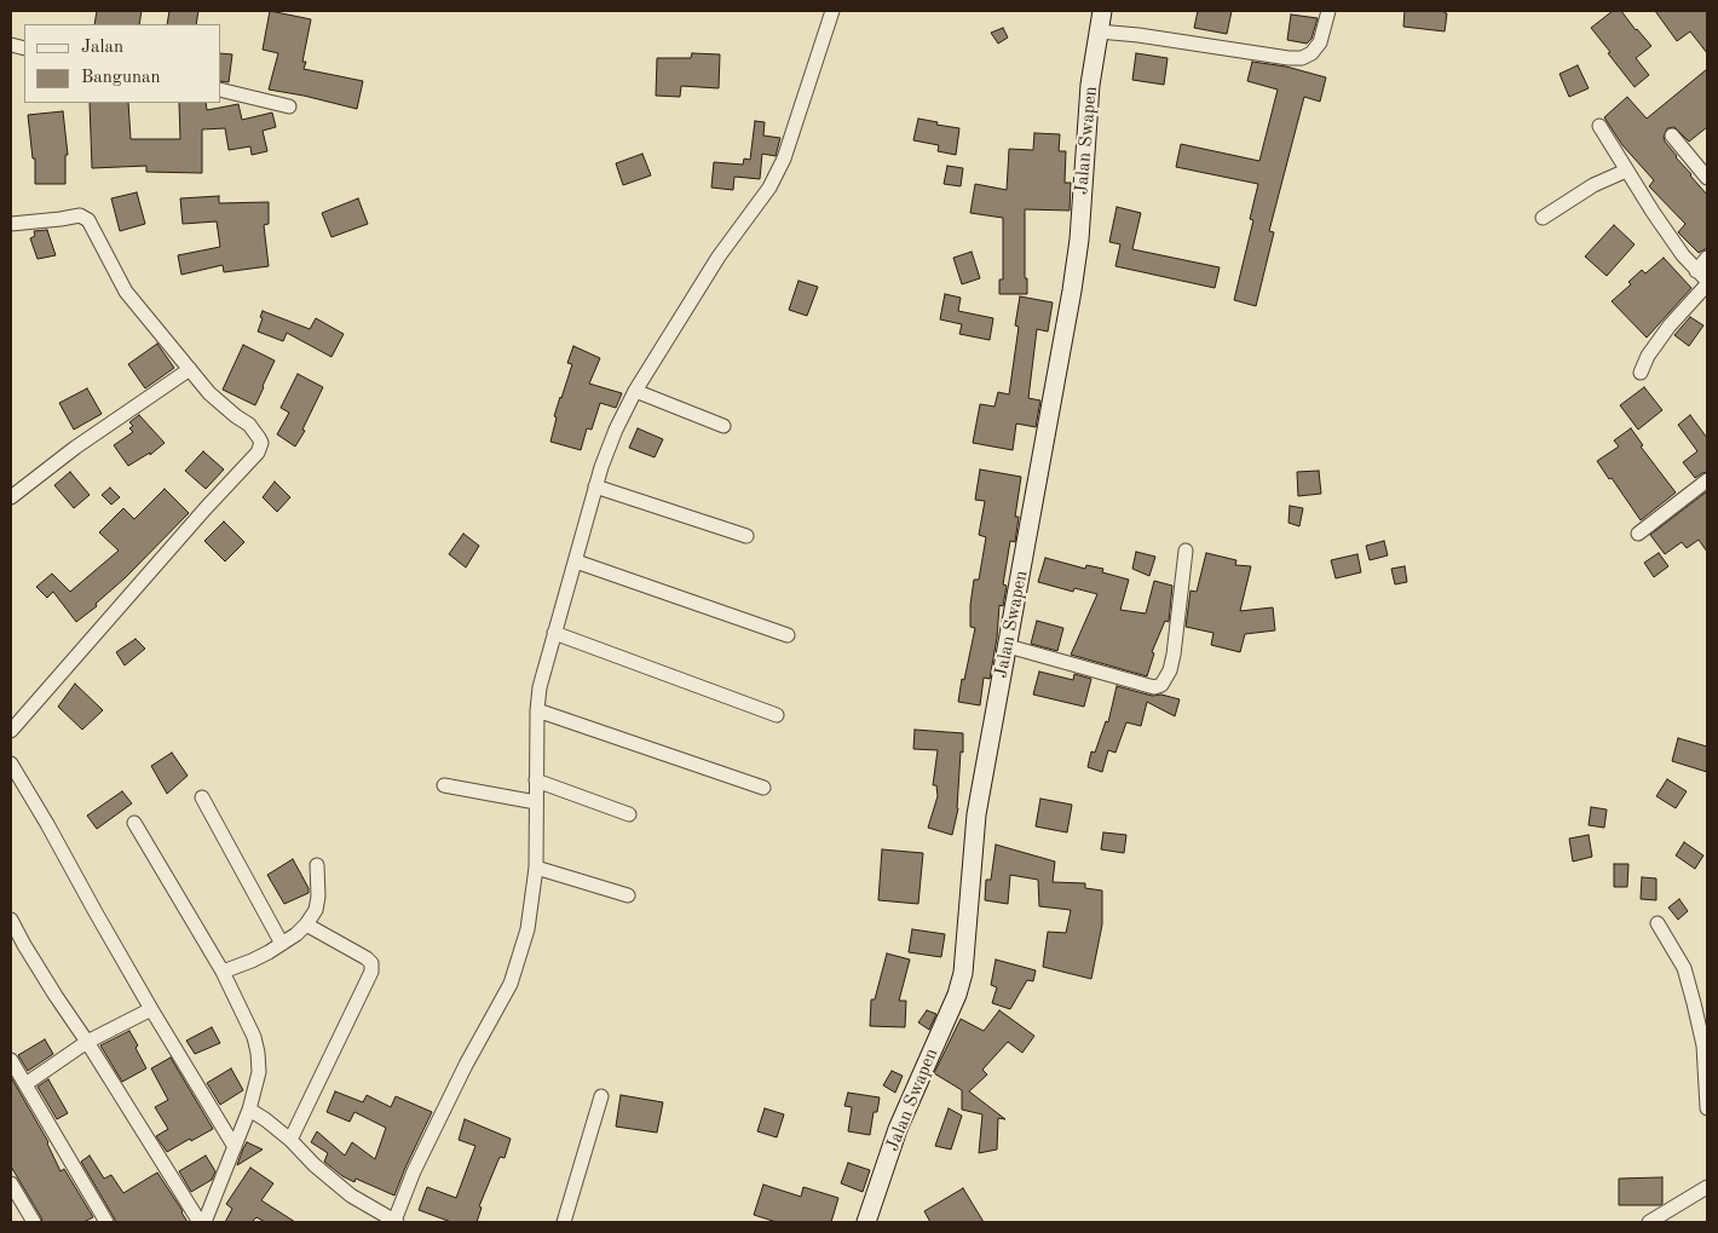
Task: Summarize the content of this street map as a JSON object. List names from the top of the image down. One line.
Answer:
{"streets":{"main road":["Jalan Swapen"]},"legend":["Jalan","Bangunan"]}
